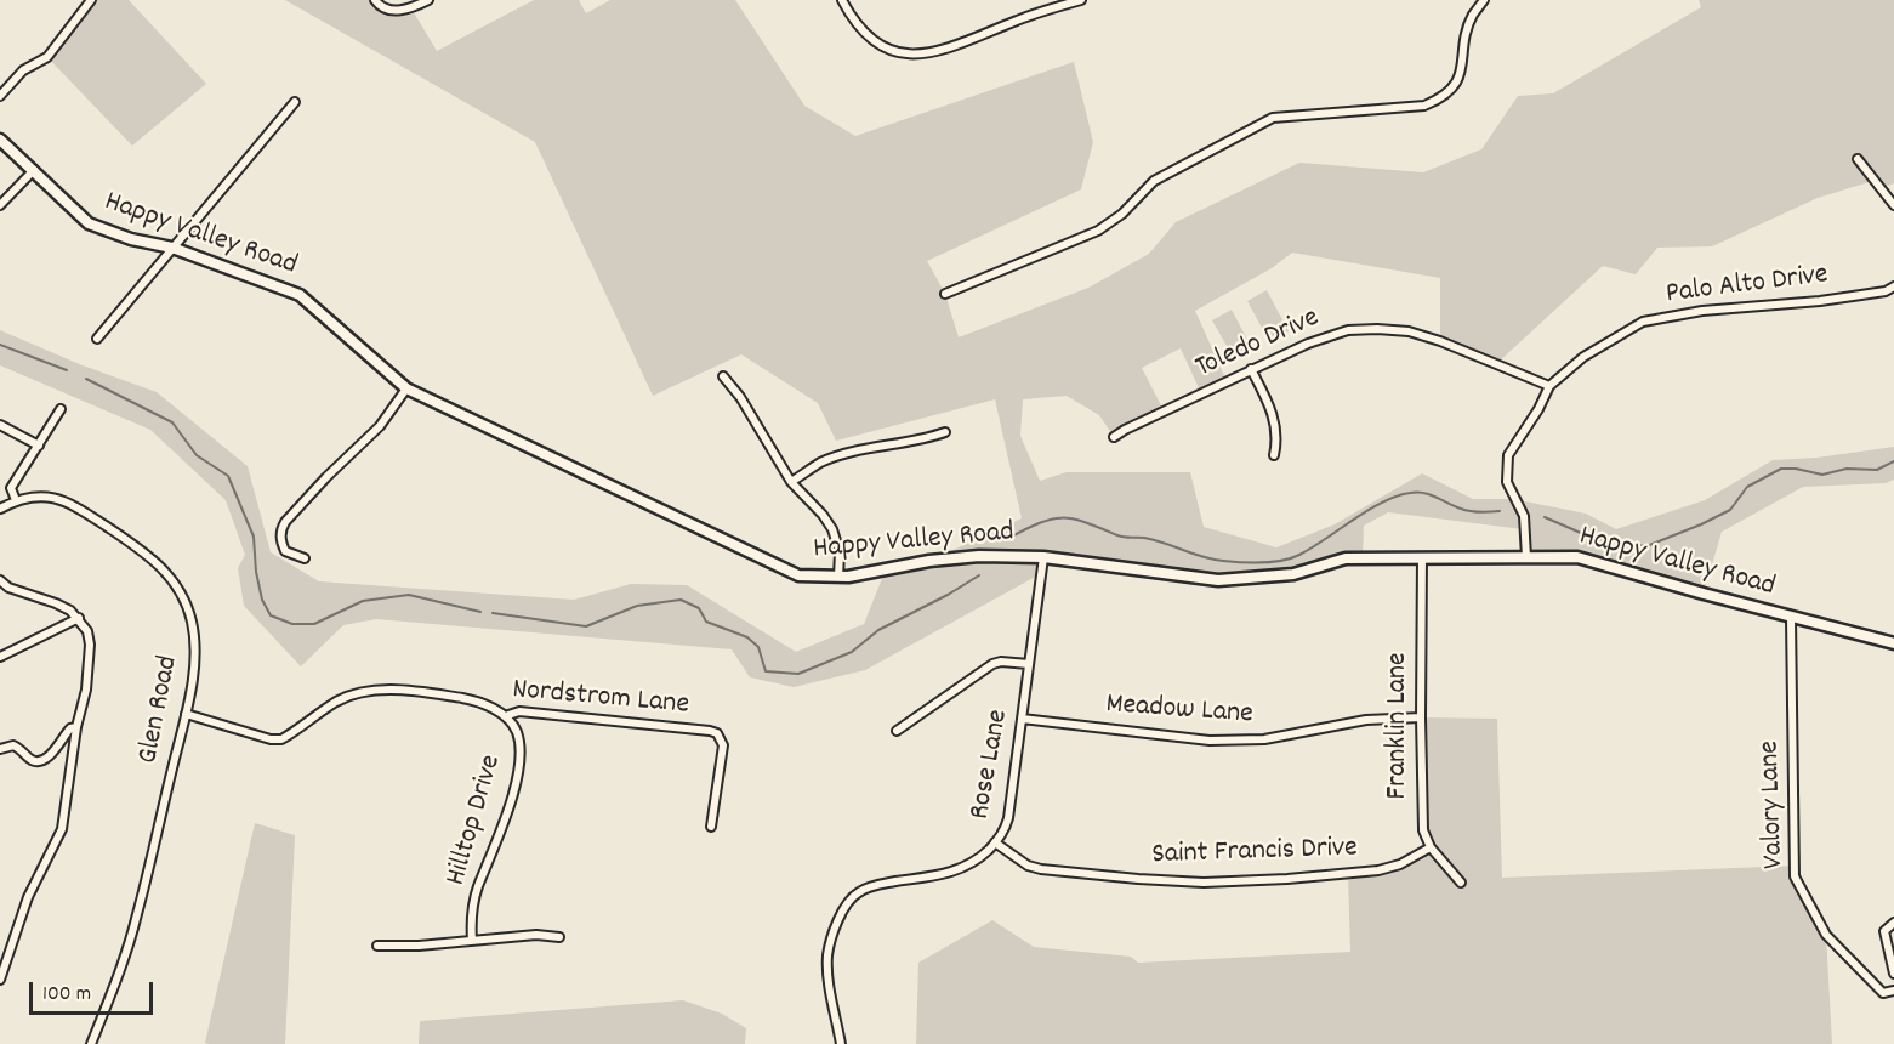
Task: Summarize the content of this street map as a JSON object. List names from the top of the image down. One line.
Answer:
{"streets":{"street":["Happy Valley Road","Palo Alto Drive","Toledo Drive","Nordstrom Lane","Glen Road","Meadow Lane","Franklin Lane","Rose Lane","Valory Lane","Hilltop Drive","Saint Francis Drive"]},"crossings":[["Happy Valley Road","Palo Alto Drive"],["Happy Valley Road","Franklin Lane"],["Happy Valley Road","Rose Lane"],["Happy Valley Road","Valory Lane"],["Palo Alto Drive","Toledo Drive"],["Nordstrom Lane","Glen Road"],["Nordstrom Lane","Hilltop Drive"],["Meadow Lane","Franklin Lane"],["Meadow Lane","Rose Lane"],["Franklin Lane","Saint Francis Drive"],["Rose Lane","Saint Francis Drive"]],"scale_bar":"100 m"}
